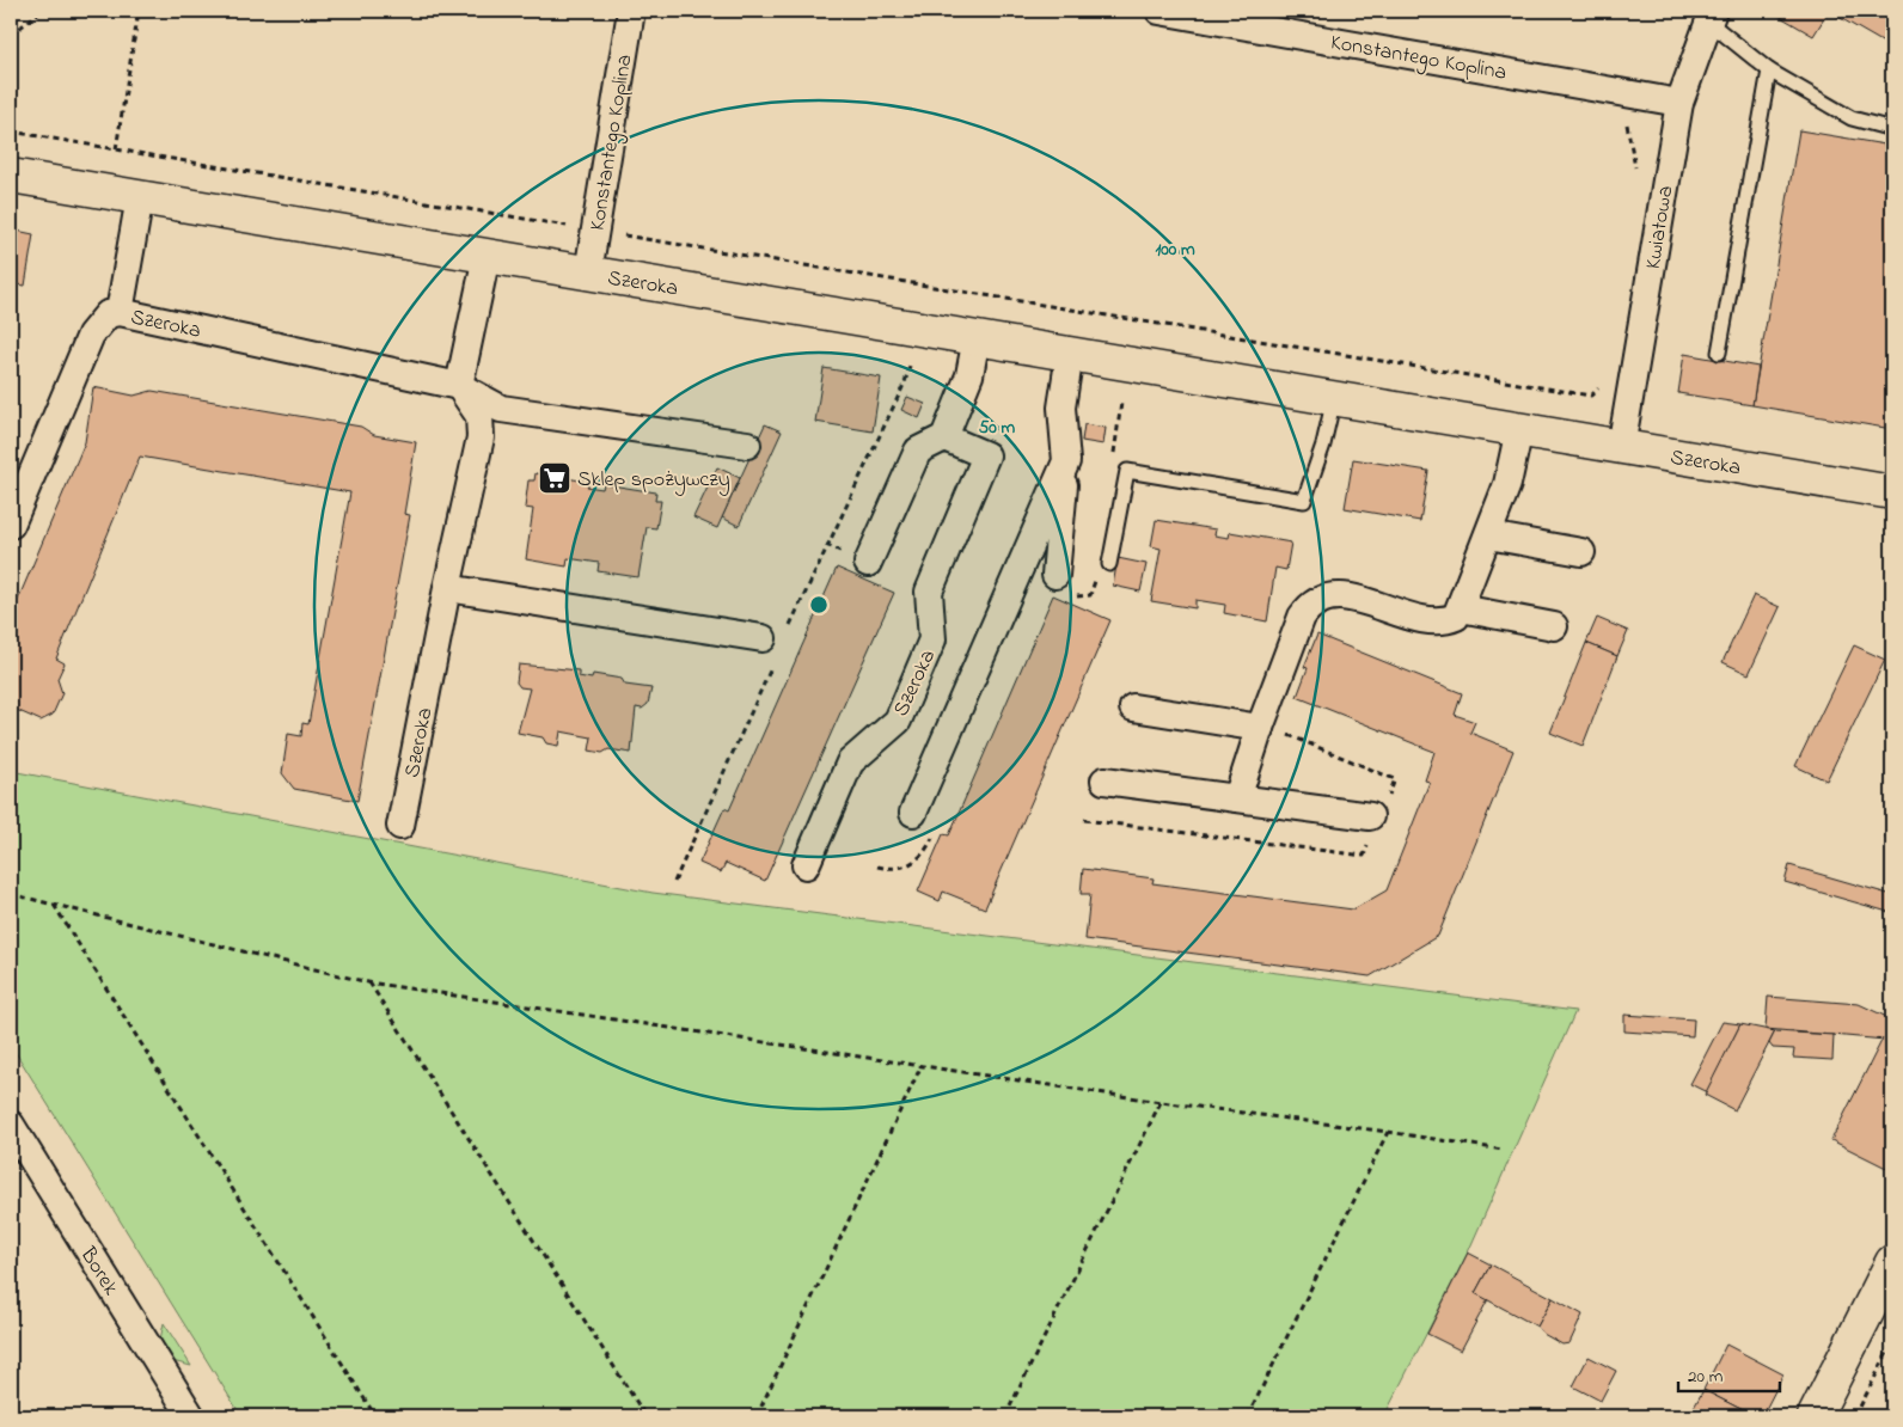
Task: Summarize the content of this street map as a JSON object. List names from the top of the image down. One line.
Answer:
{"streets":{"street":["Konstantego Koplina","Kwiatowa","Szeroka","Borek"]},"crossings":[["Konstantego Koplina","Kwiatowa"],["Konstantego Koplina","Szeroka"],["Kwiatowa","Szeroka"]],"places":{"supermarket":["Sklep spożywczy"]},"scale_bar":"20 m","rings":["100 m","50 m"]}
